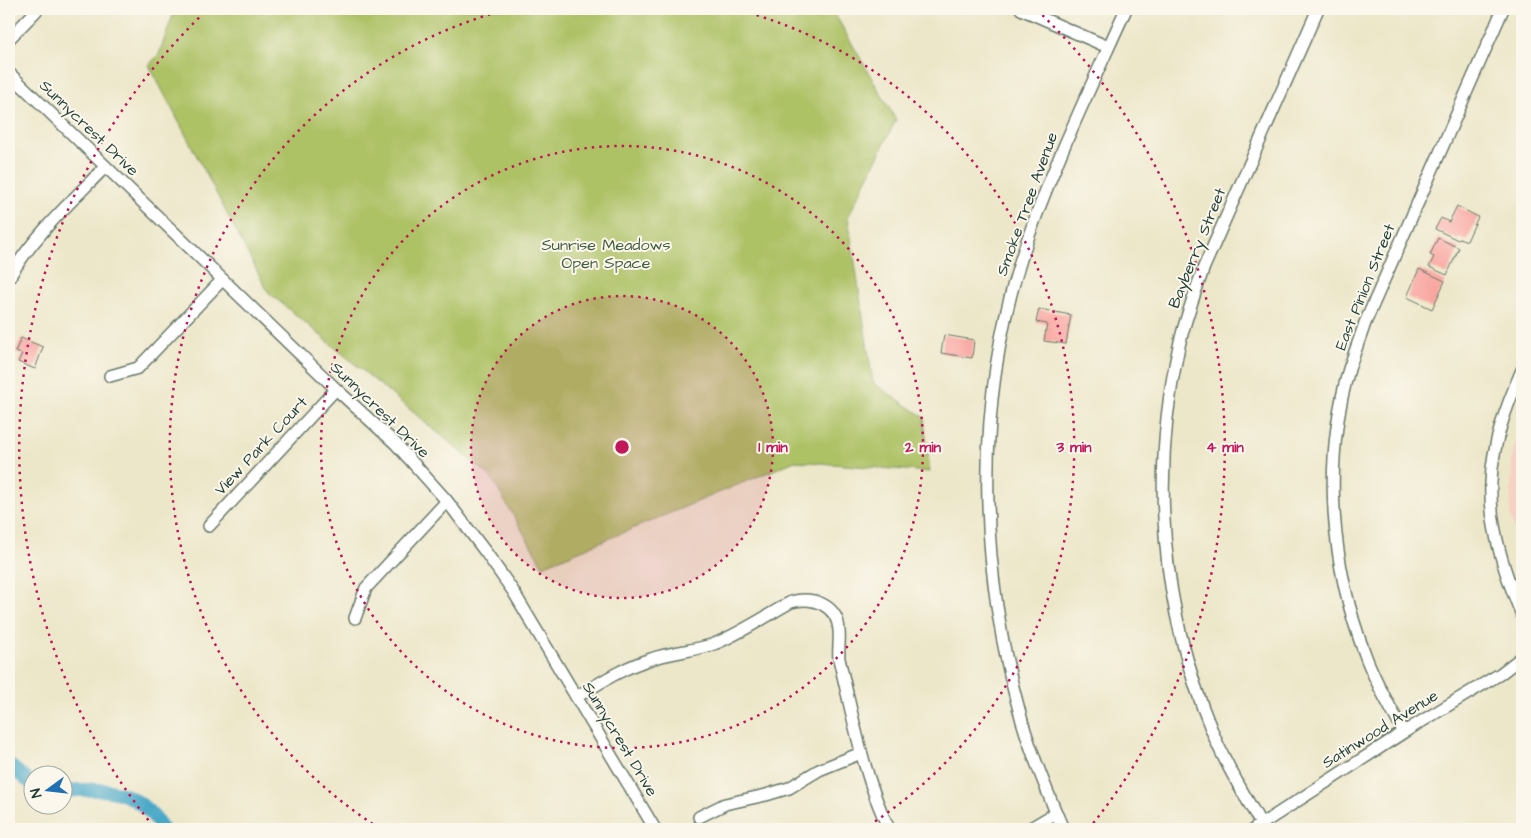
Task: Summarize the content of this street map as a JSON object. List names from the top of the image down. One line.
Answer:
{"streets":{"street":["Sunnycrest Drive","Smoke Tree Avenue","Bayberry Street","East Pinion Street","View Park Court","Satinwood Avenue"]},"crossings":[["Sunnycrest Drive","View Park Court"],["Bayberry Street","Satinwood Avenue"],["East Pinion Street","Satinwood Avenue"]],"parks":["Sunrise Meadows Open Space"],"north":"left","rings":["1 min","2 min","3 min","4 min"]}
